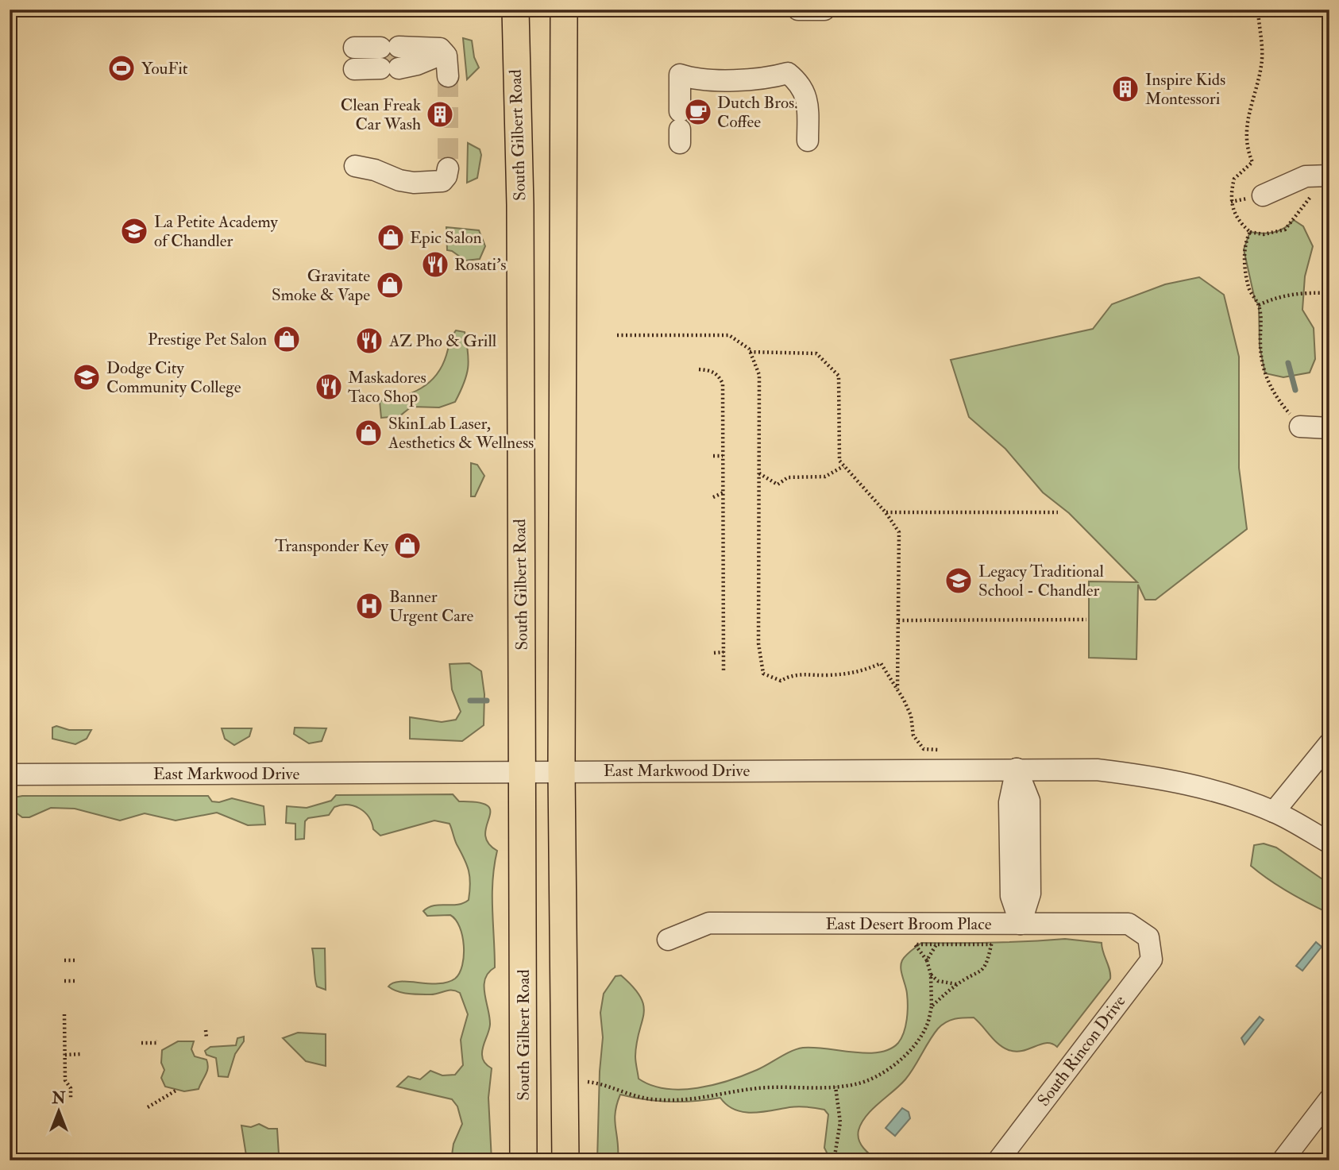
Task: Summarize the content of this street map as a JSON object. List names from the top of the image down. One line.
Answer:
{"streets":{"main road":["South Gilbert Road"],"street":["East Markwood Drive","East Desert Broom Place","South Rincon Drive"]},"crossings":[["South Gilbert Road","East Markwood Drive"],["East Desert Broom Place","South Rincon Drive"]],"places":{"sports":["YouFit"],"building":["Inspire Kids Montessori","Clean Freak Car Wash"],"cafe":["Dutch Bros. Coffee"],"school or university":["La Petite Academy of Chandler","Dodge City Community College","Legacy Traditional School - Chandler"],"shop":["Epic Salon","Gravitate Smoke & Vape","Prestige Pet Salon","SkinLab Laser, Aesthetics & Wellness","Transponder Key"],"restaurant":["Rosati's","AZ Pho & Grill","Maskadores Taco Shop"],"hospital":["Banner Urgent Care"]},"north":"top"}
